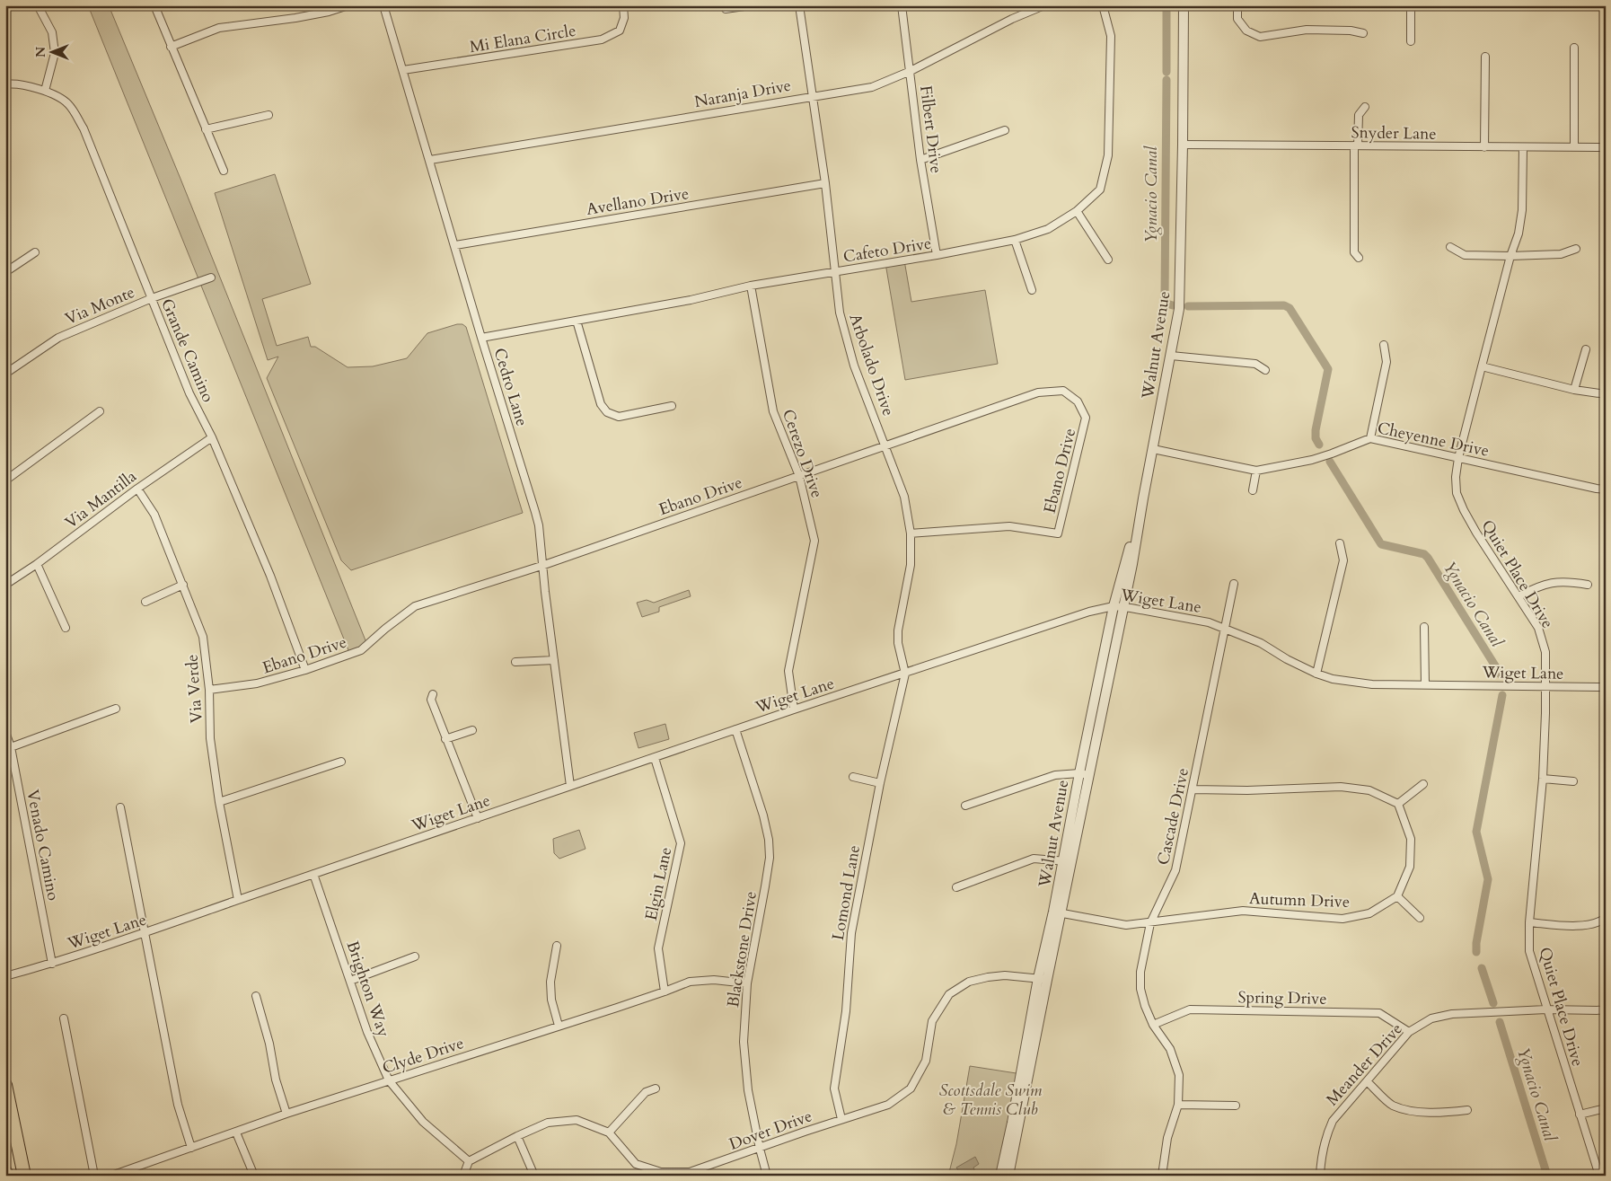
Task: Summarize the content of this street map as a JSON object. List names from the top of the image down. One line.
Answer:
{"streets":{"street":["Mi Elana Circle","Naranja Drive","Filbert Drive","Snyder Lane","Avellano Drive","Cafeto Drive","Via Monte","Walnut Avenue","Grande Camino","Arbolado Drive","Cedro Lane","Cheyenne Drive","Cerezo Drive","Ebano Drive","Via Mantilla","Quiet Place Drive","Wiget Lane","Via Verde","Cascade Drive","Venado Camino","Elgin Lane","Lomond Lane","Autumn Drive","Blackstone Drive","Brighton Way","Spring Drive","Clyde Drive","Meander Drive","Dover Drive"]},"crossings":[["Mi Elana Circle","Cedro Lane"],["Naranja Drive","Filbert Drive"],["Naranja Drive","Arbolado Drive"],["Naranja Drive","Cedro Lane"],["Filbert Drive","Cafeto Drive"],["Snyder Lane","Walnut Avenue"],["Snyder Lane","Quiet Place Drive"],["Avellano Drive","Arbolado Drive"],["Avellano Drive","Cedro Lane"],["Cafeto Drive","Arbolado Drive"],["Cafeto Drive","Cedro Lane"],["Cafeto Drive","Cerezo Drive"],["Via Monte","Grande Camino"],["Walnut Avenue","Cheyenne Drive"],["Walnut Avenue","Wiget Lane"],["Walnut Avenue","Autumn Drive"],["Walnut Avenue","Dover Drive"],["Grande Camino","Ebano Drive"],["Grande Camino","Via Mantilla"],["Arbolado Drive","Ebano Drive"],["Arbolado Drive","Wiget Lane"],["Arbolado Drive","Lomond Lane"],["Cedro Lane","Ebano Drive"],["Cedro Lane","Wiget Lane"],["Cheyenne Drive","Quiet Place Drive"],["Cerezo Drive","Ebano Drive"],["Cerezo Drive","Wiget Lane"],["Ebano Drive","Via Verde"],["Via Mantilla","Via Verde"],["Quiet Place Drive","Wiget Lane"],["Quiet Place Drive","Meander Drive"],["Wiget Lane","Via Verde"],["Wiget Lane","Cascade Drive"],["Wiget Lane","Venado Camino"],["Wiget Lane","Elgin Lane"],["Wiget Lane","Lomond Lane"],["Wiget Lane","Blackstone Drive"],["Wiget Lane","Brighton Way"],["Cascade Drive","Autumn Drive"],["Cascade Drive","Spring Drive"],["Elgin Lane","Clyde Drive"],["Lomond Lane","Dover Drive"],["Blackstone Drive","Clyde Drive"],["Blackstone Drive","Dover Drive"],["Brighton Way","Clyde Drive"],["Brighton Way","Dover Drive"],["Spring Drive","Meander Drive"]],"water":["Ygnacio Canal"],"parks":["Scottsdale Swim & Tennis Club"],"north":"left"}
